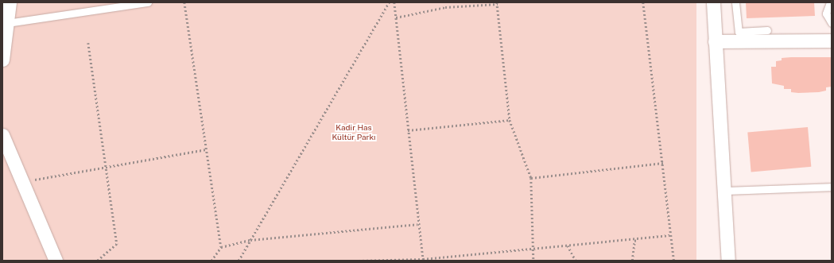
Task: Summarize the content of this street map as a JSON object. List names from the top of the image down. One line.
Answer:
{"parks":["Kadir Has Kültür Parkı"]}
